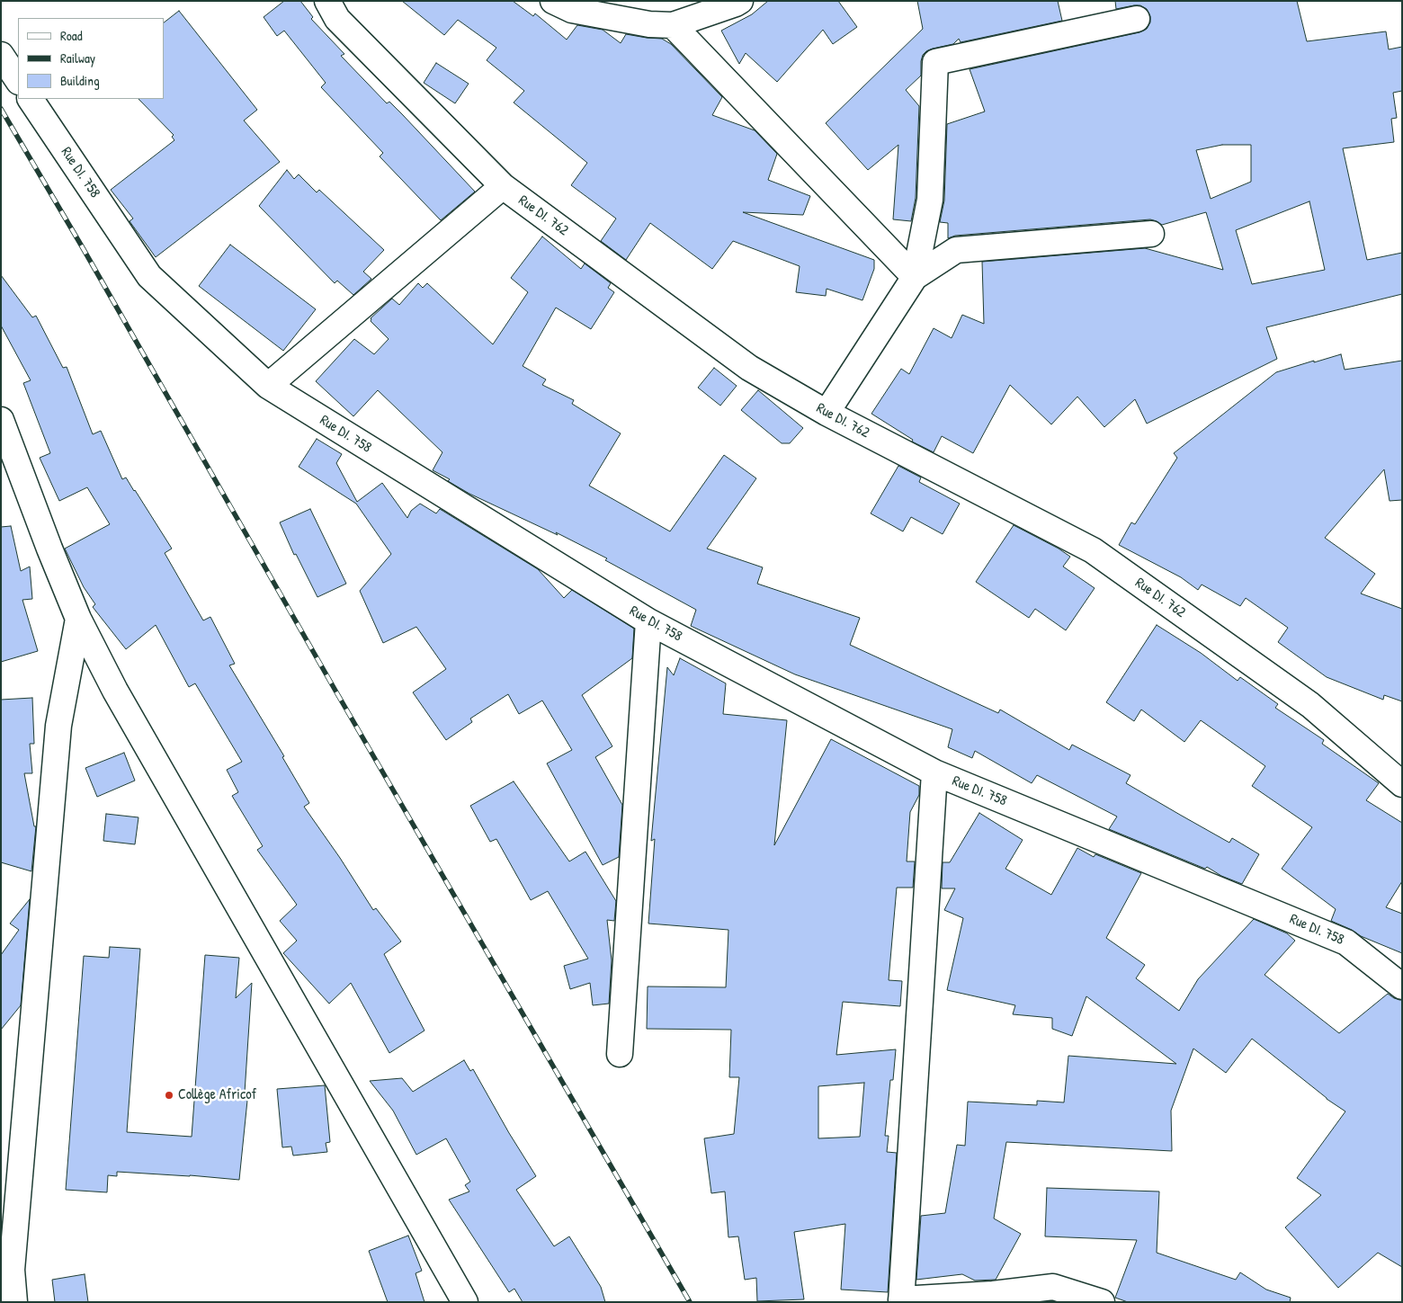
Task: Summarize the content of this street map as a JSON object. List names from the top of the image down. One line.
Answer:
{"streets":{"street":["Rue DI. 758","Rue DI. 762"]},"places":["Collège Africof"],"legend":["Road","Railway","Building"]}
